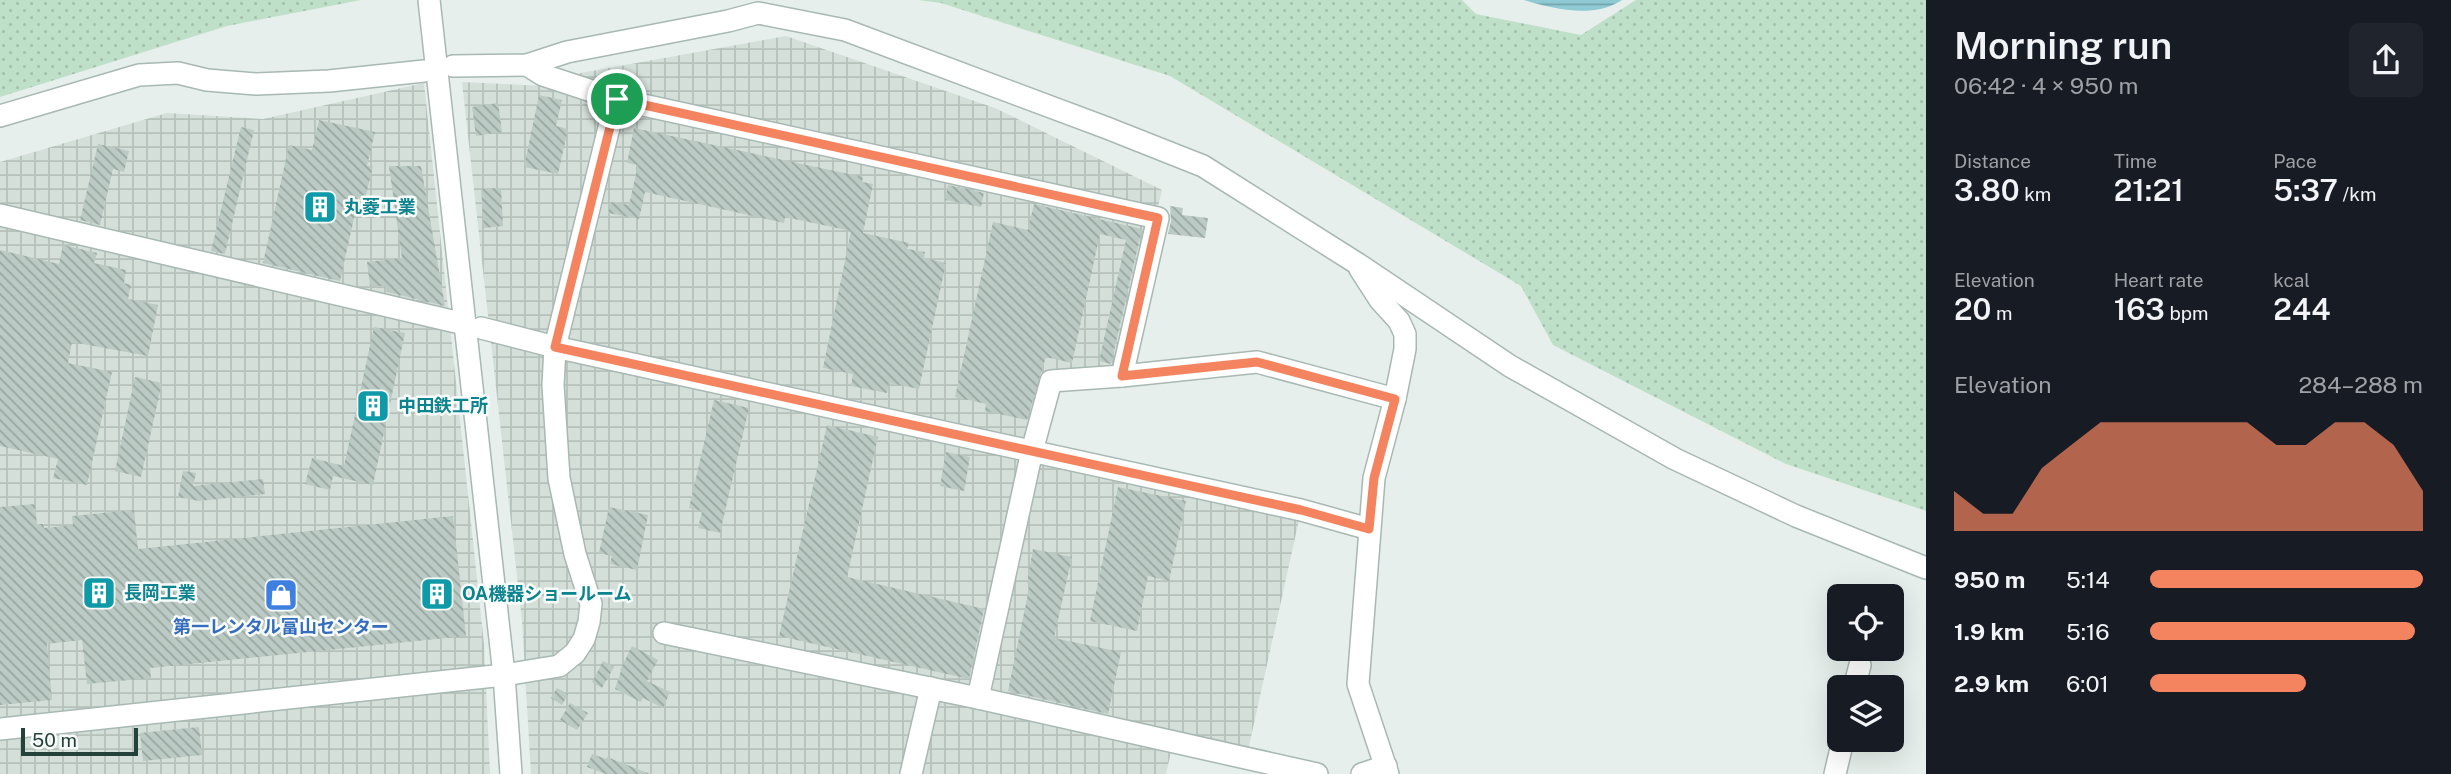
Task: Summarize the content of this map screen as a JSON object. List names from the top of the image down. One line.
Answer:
{"places":{"building":["丸菱工業","中田鉄工所","長岡工業","OA機器ショールーム"],"shop":["第一レンタル富山センター"]},"scale_bar":"50 m","page":{"heading":["Morning run","06:42 · 4 × 950 m"],"stats":[["Distance","3.80 km"],["Time","21:21"],["Pace","5:37 /km"],["Elevation","20 m"],["Heart rate","163 bpm"],["kcal","244"]],"chart":["Elevation","284–288 m"],"list":[{"name":"950 m","note":"5:14"},{"name":"1.9 km","note":"5:16"},{"name":"2.9 km","note":"6:01"}],"scale":"50 m"}}
